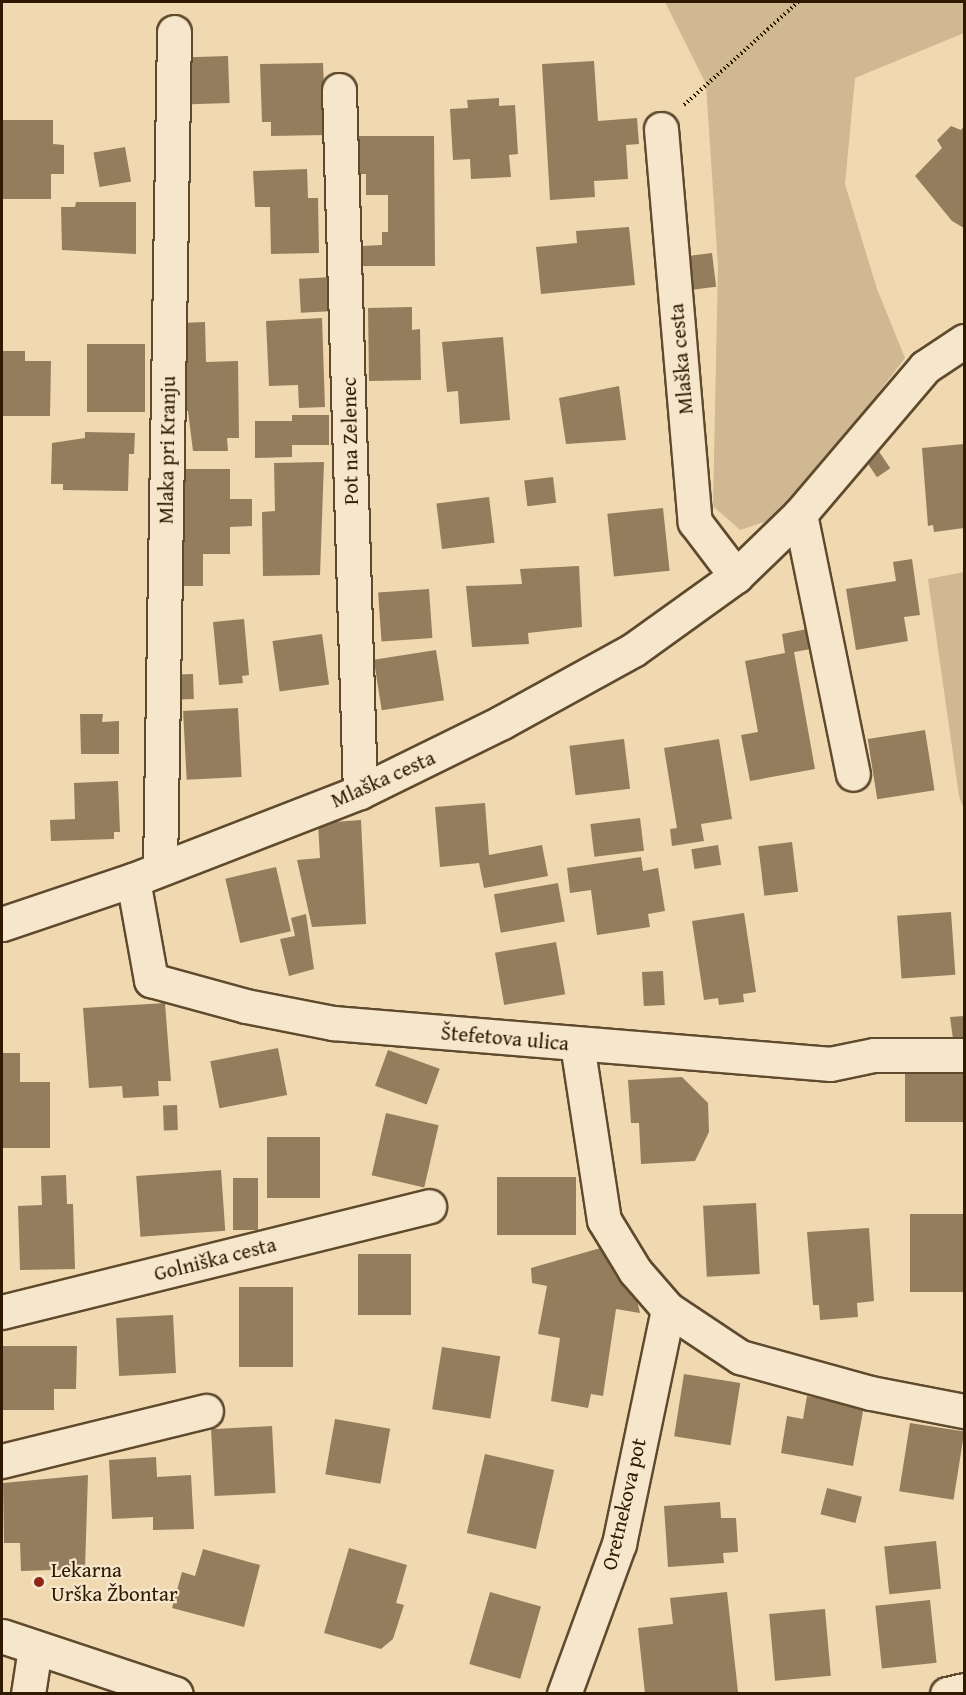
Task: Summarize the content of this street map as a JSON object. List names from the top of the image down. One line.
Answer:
{"streets":{"street":["Mlaška cesta","Pot na Zelenec","Mlaka pri Kranju","Štefetova ulica","Golniška cesta","Oretnekova pot"]},"crossings":[["Mlaška cesta","Pot na Zelenec"],["Mlaška cesta","Mlaka pri Kranju"],["Mlaška cesta","Štefetova ulica"],["Mlaka pri Kranju","Štefetova ulica"]],"places":["Lekarna Urška Žbontar"]}
